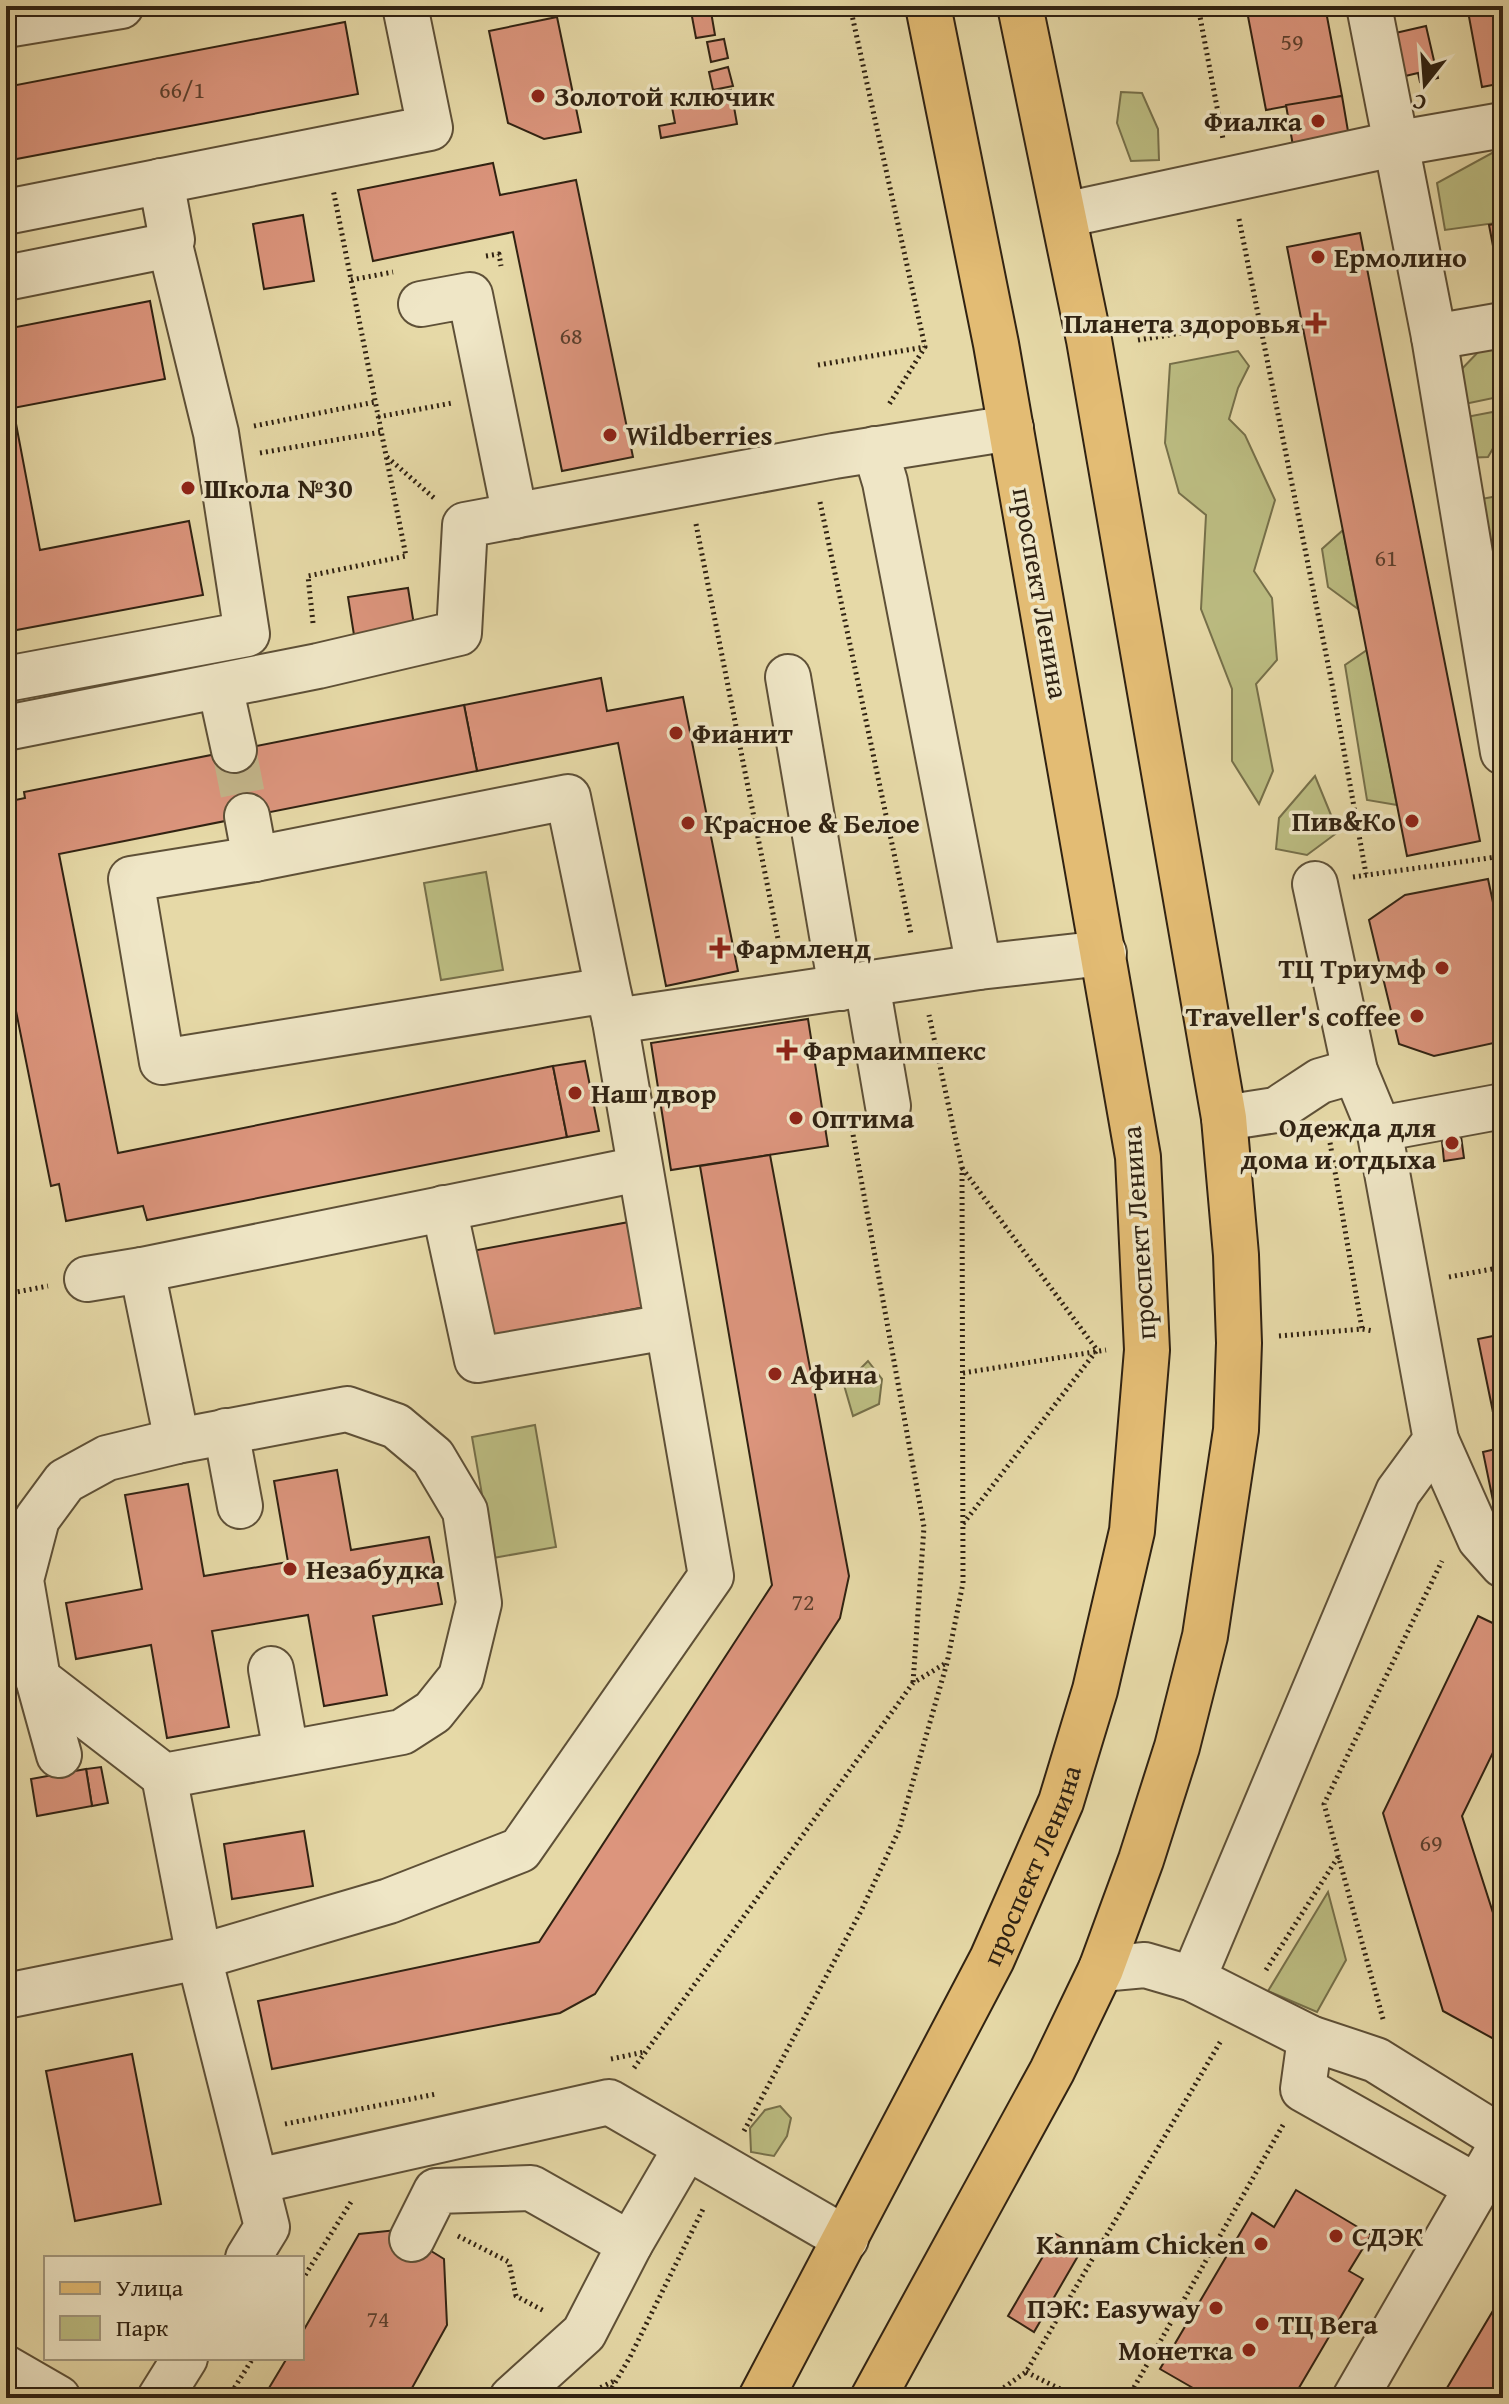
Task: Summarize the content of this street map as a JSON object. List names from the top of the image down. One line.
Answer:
{"streets":{"main road":["проспект Ленина"]},"places":{"other":["Золотой ключик","Фиалка","Ермолино","Wildberries","Школа №30","Фианит","Пив&Ко","Красное & Белое","ТЦ Триумф","Traveller's coffee","Наш двор","Оптима","Одежда для дома и отдыха","Афина","Незабудка","СДЭК","Kannam Chicken","ПЭК: Easyway","ТЦ Вега","Монетка"],"health":["Планета здоровья","Фармленд","Фармаимпекс"]},"house_numbers":["59","66/1","68","61","72","69","74"],"legend":["Улица","Парк"],"north":"bottom"}
